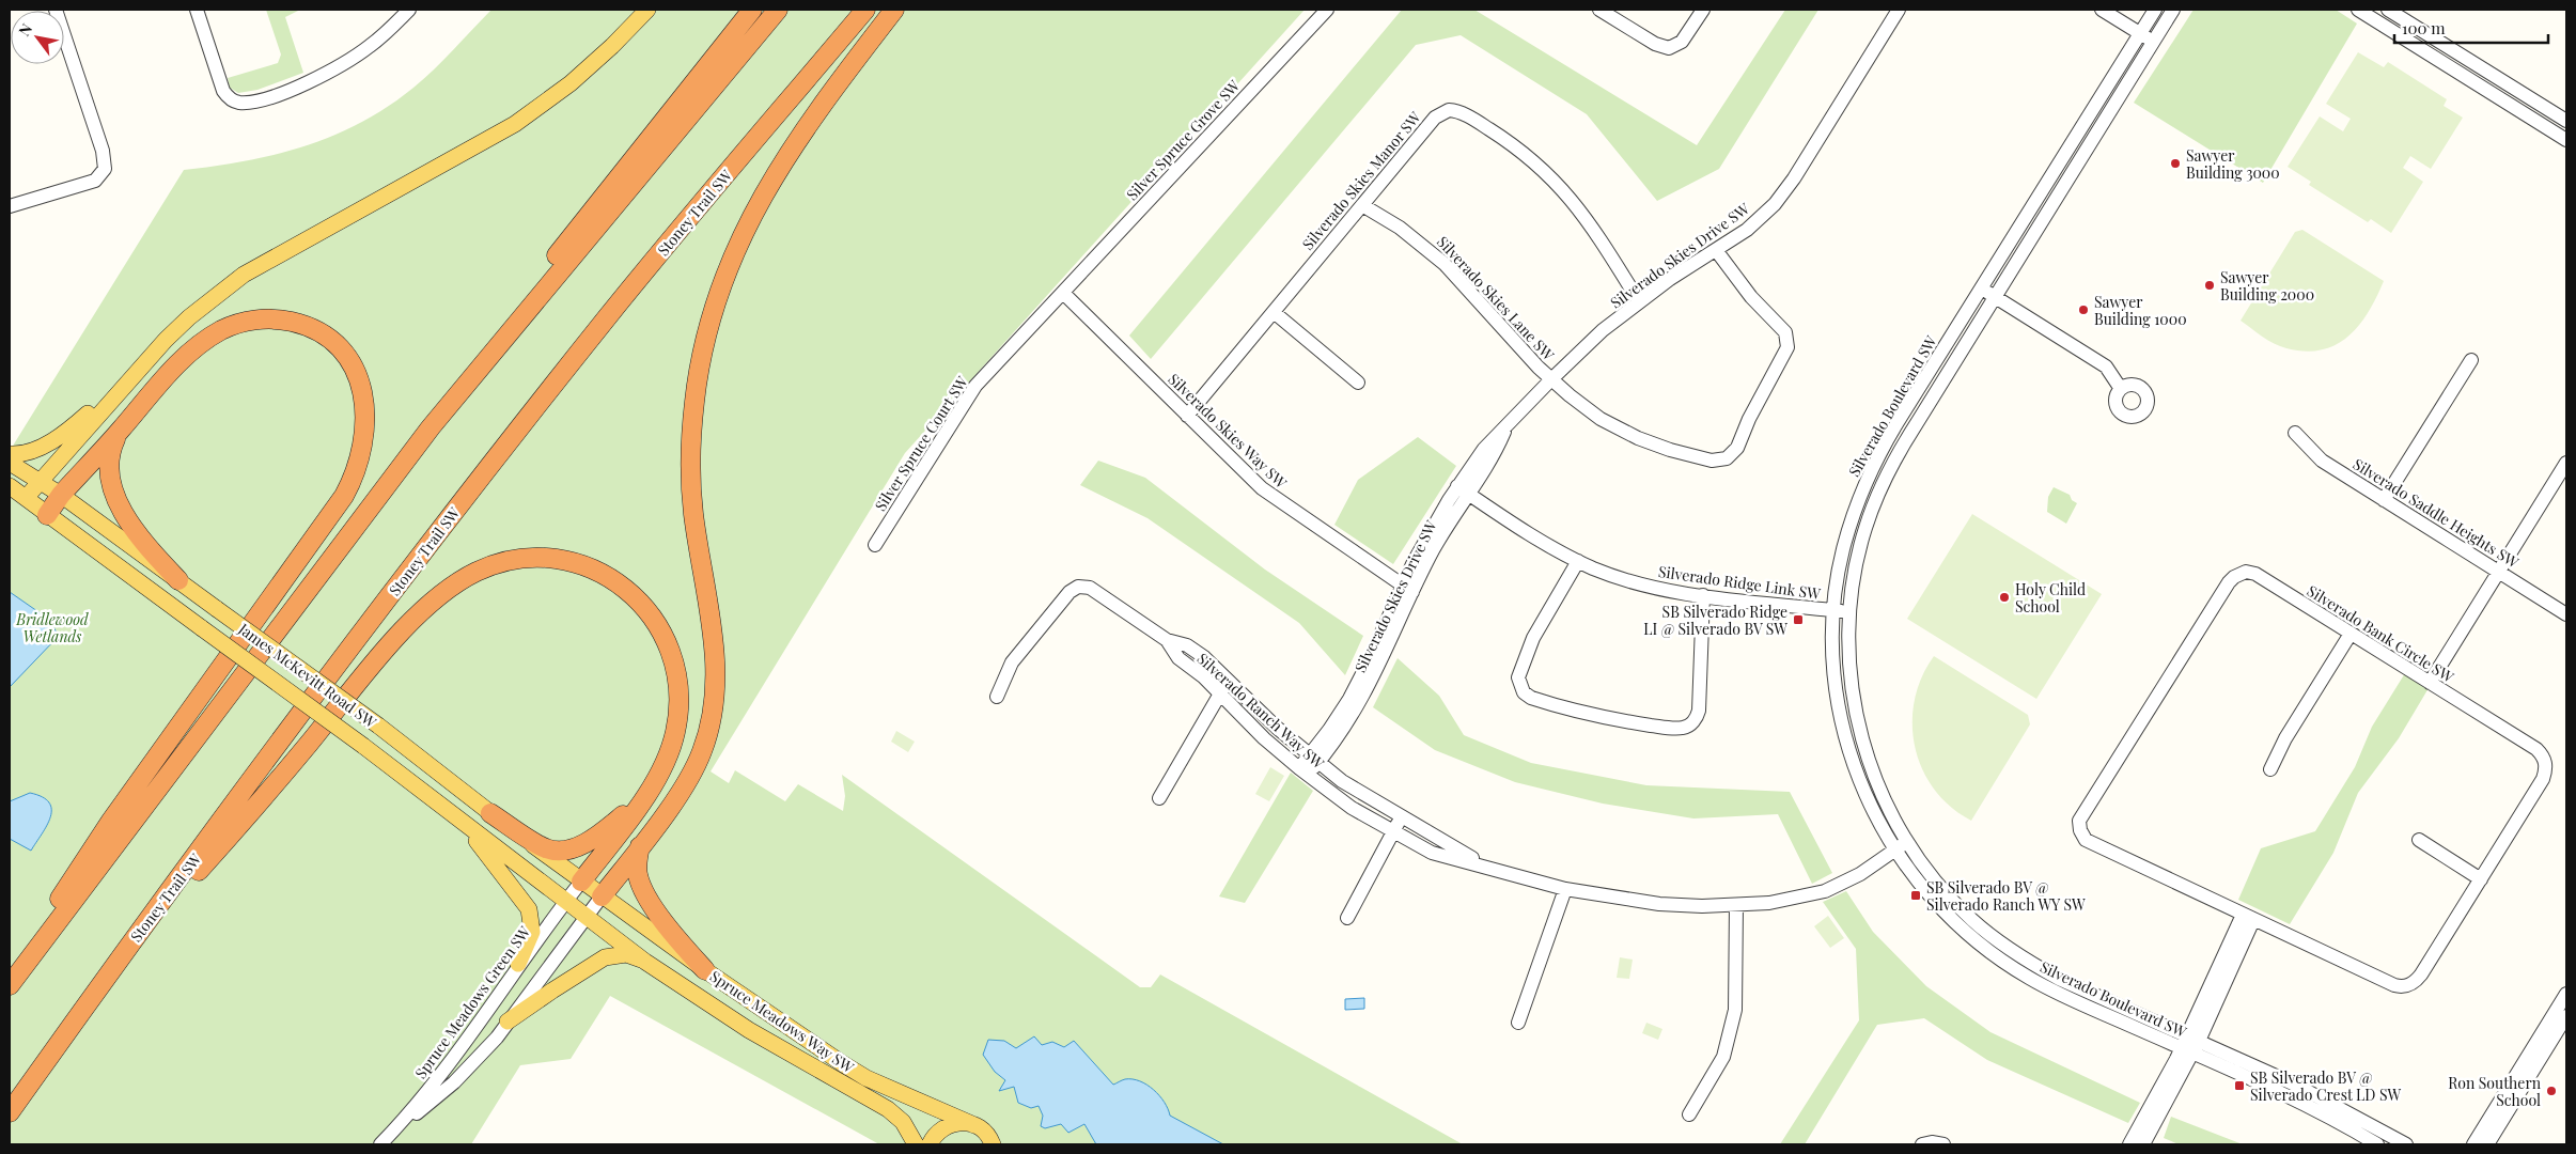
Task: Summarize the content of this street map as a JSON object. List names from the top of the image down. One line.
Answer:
{"streets":{"highway":["Stoney Trail SW"],"main road":["James McKevitt Road SW","Spruce Meadows Way SW"],"street":["Silver Spruce Grove SW","Silverado Skies Manor SW","Silverado Skies Drive SW","Silverado Skies Lane SW","Silverado Boulevard SW","Silverado Skies Way SW","Silver Spruce Court SW","Silverado Saddle Heights SW","Silverado Ridge Link SW","Silverado Bank Circle SW","Silverado Ranch Way SW","Spruce Meadows Green SW"]},"crossings":[["Silver Spruce Grove SW","Silverado Skies Way SW"],["Silver Spruce Grove SW","Silver Spruce Court SW"],["Silverado Skies Manor SW","Silverado Skies Drive SW"],["Silverado Skies Manor SW","Silverado Skies Lane SW"],["Silverado Skies Manor SW","Silverado Skies Way SW"],["Silverado Skies Drive SW","Silverado Skies Lane SW"],["Silverado Skies Drive SW","Silverado Skies Way SW"],["Silverado Skies Drive SW","Silverado Ridge Link SW"],["Silverado Skies Drive SW","Silverado Ranch Way SW"],["Silverado Boulevard SW","Silverado Ridge Link SW"],["Silverado Boulevard SW","Silverado Ranch Way SW"],["Silverado Skies Way SW","Silver Spruce Court SW"],["James McKevitt Road SW","Spruce Meadows Green SW"],["James McKevitt Road SW","Spruce Meadows Way SW"],["Spruce Meadows Green SW","Spruce Meadows Way SW"]],"parks":["Bridlewood Wetlands"],"places":{"other":["Sawyer Building 3000","Sawyer Building 2000","Sawyer Building 1000","Holy Child School","Ron Southern School"],"transit":["SB Silverado Ridge LI @ Silverado BV SW","SB Silverado BV @ Silverado Ranch WY SW","SB Silverado BV @ Silverado Crest LD SW"]},"scale_bar":"100 m","north":"top left"}
